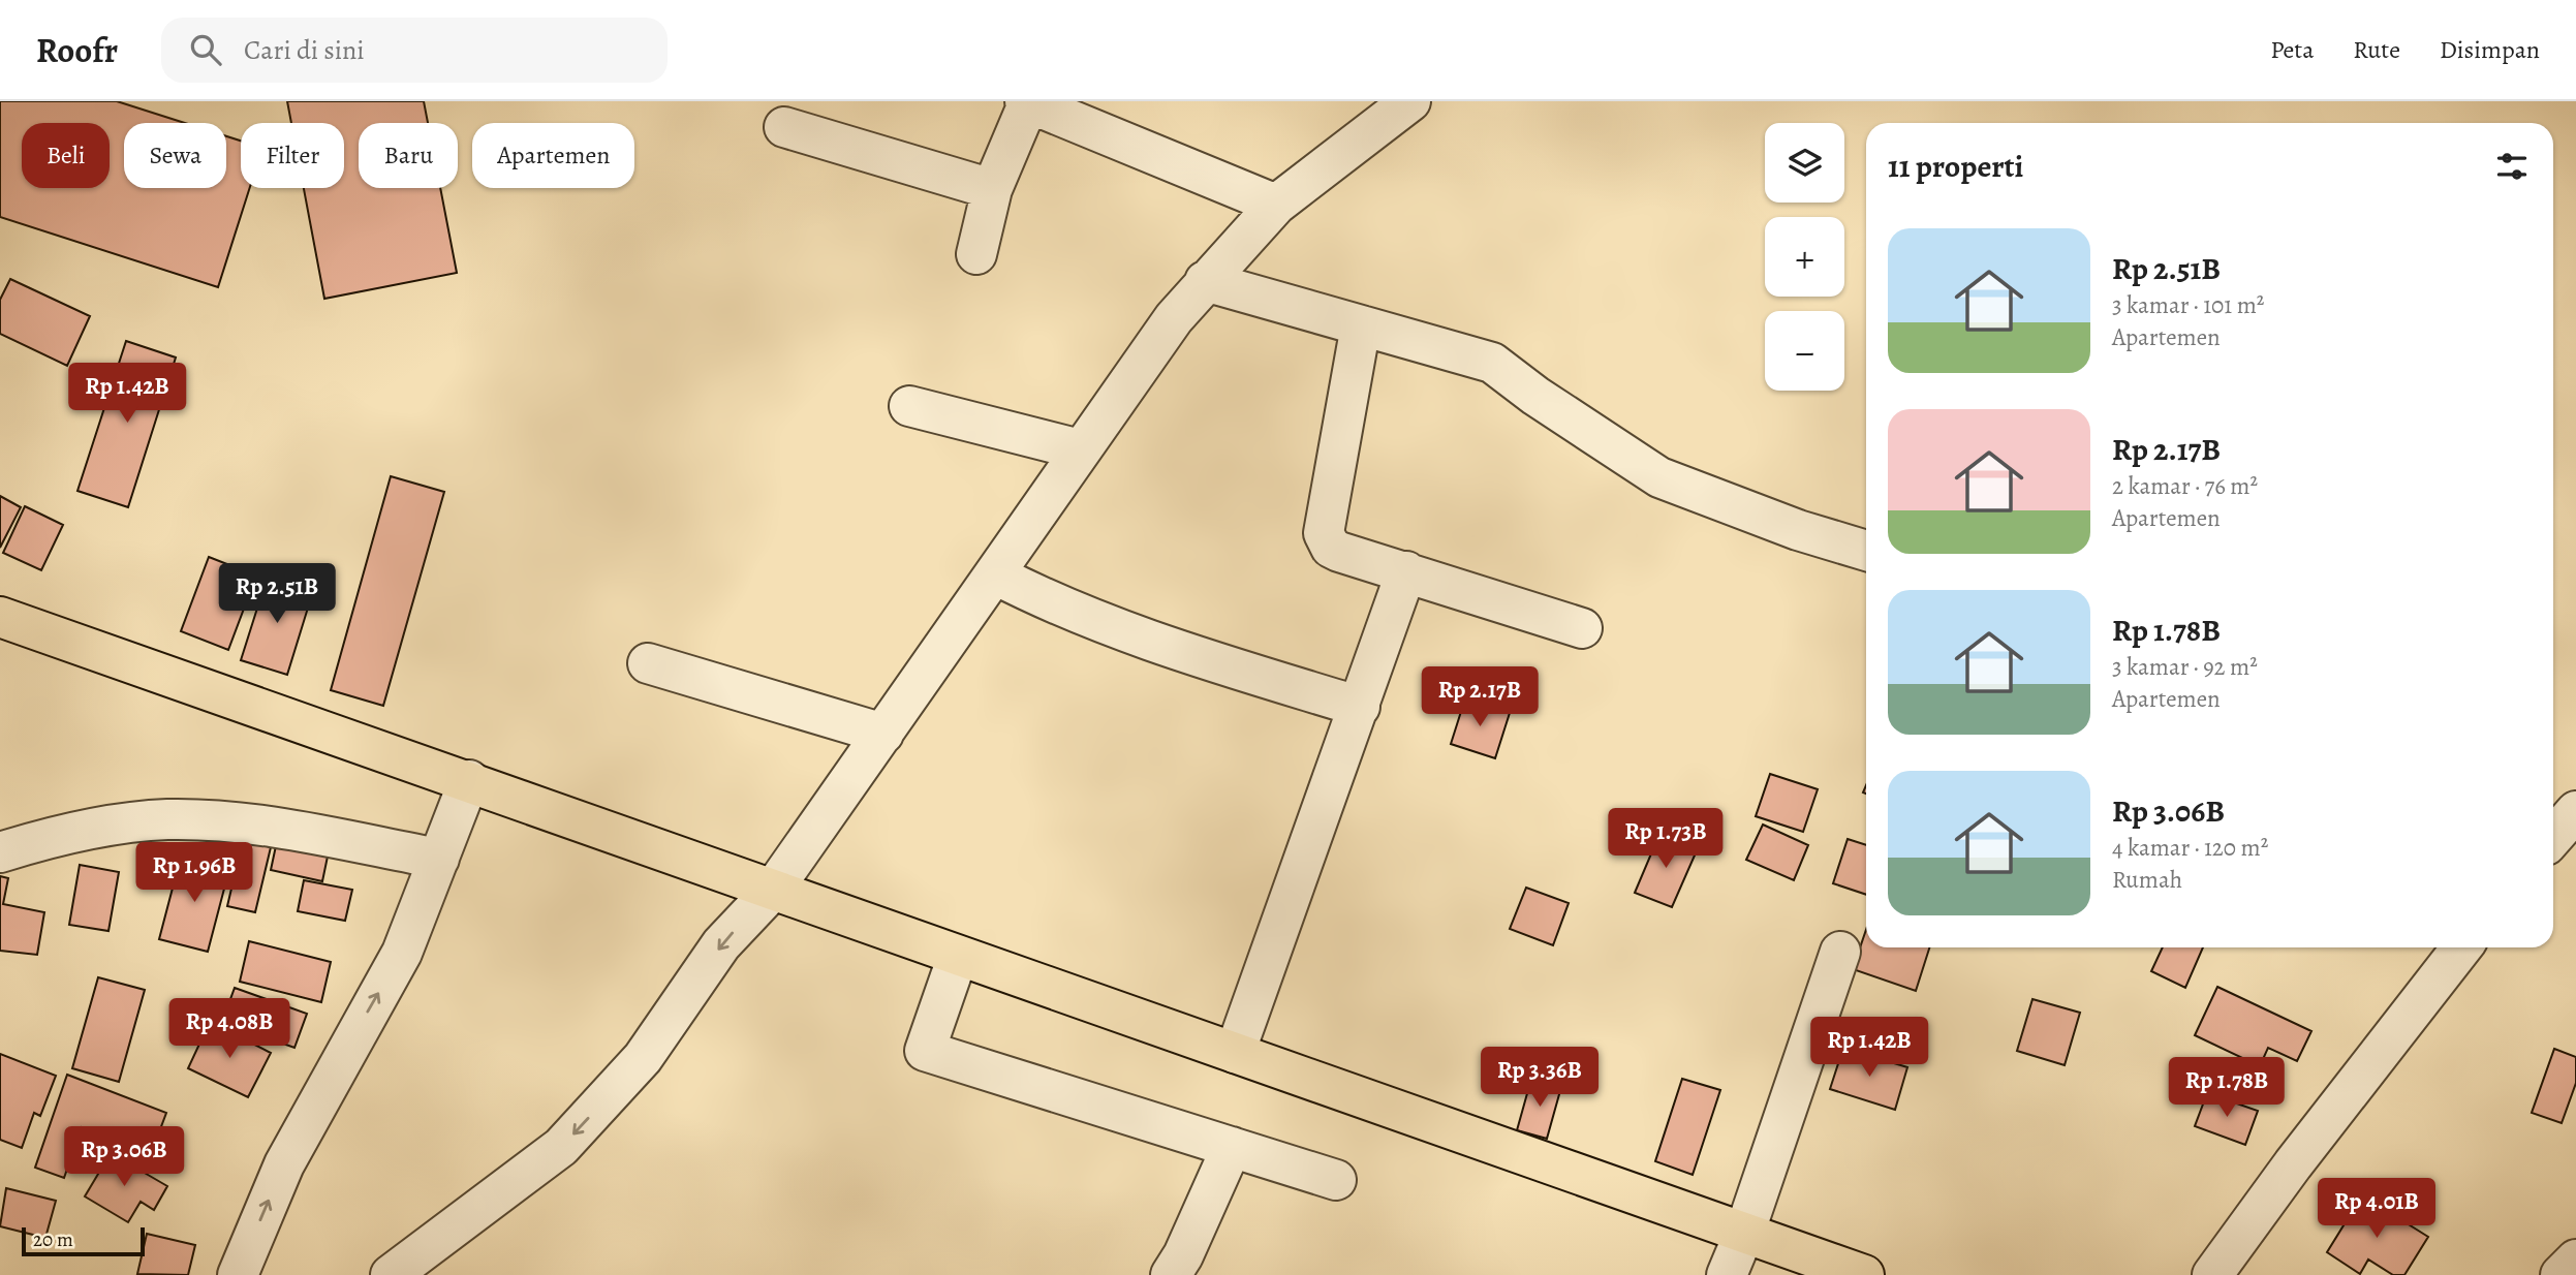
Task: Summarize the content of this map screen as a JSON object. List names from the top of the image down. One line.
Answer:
{"scale_bar":"20 m","page":{"header":"Roofr","search":"Cari di sini","nav":["Peta","Rute","Disimpan"],"map_buttons":["+","−"],"chip":["Beli","Sewa","Filter","Baru","Apartemen"],"heading":"11 properti","list":[{"name":"Rp 2.51B","note":"3 kamar · 101 m² · Apartemen"},{"name":"Rp 2.17B","note":"2 kamar · 76 m² · Apartemen"},{"name":"Rp 1.78B","note":"3 kamar · 92 m² · Apartemen"},{"name":"Rp 3.06B","note":"4 kamar · 120 m² · Rumah"}],"price":["Rp 1.42B","Rp 2.51B","Rp 2.17B","Rp 1.73B","Rp 1.96B","Rp 4.08B","Rp 1.42B","Rp 3.36B","Rp 1.78B","Rp 3.06B","Rp 4.01B"],"scale":"20 m"}}
